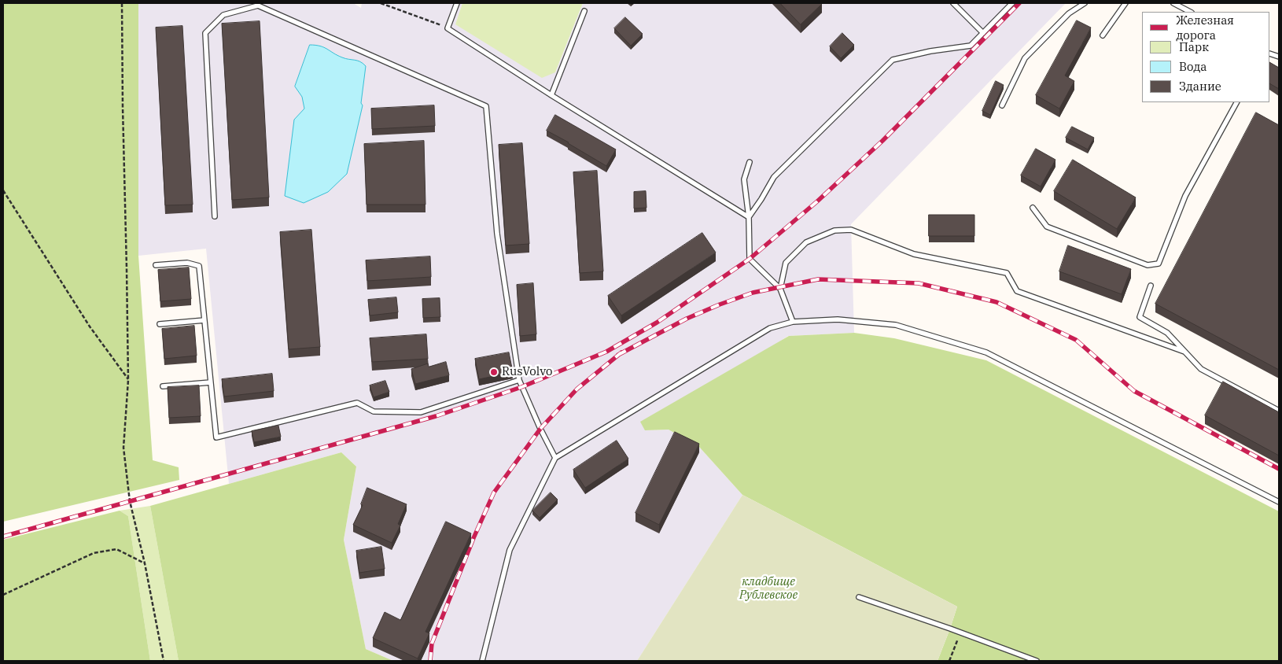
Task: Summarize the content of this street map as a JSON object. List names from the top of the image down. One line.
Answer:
{"parks":["кладбище Рублевское"],"places":["RusVolvo"],"legend":["Железная дорога","Парк","Вода","Здание"]}
